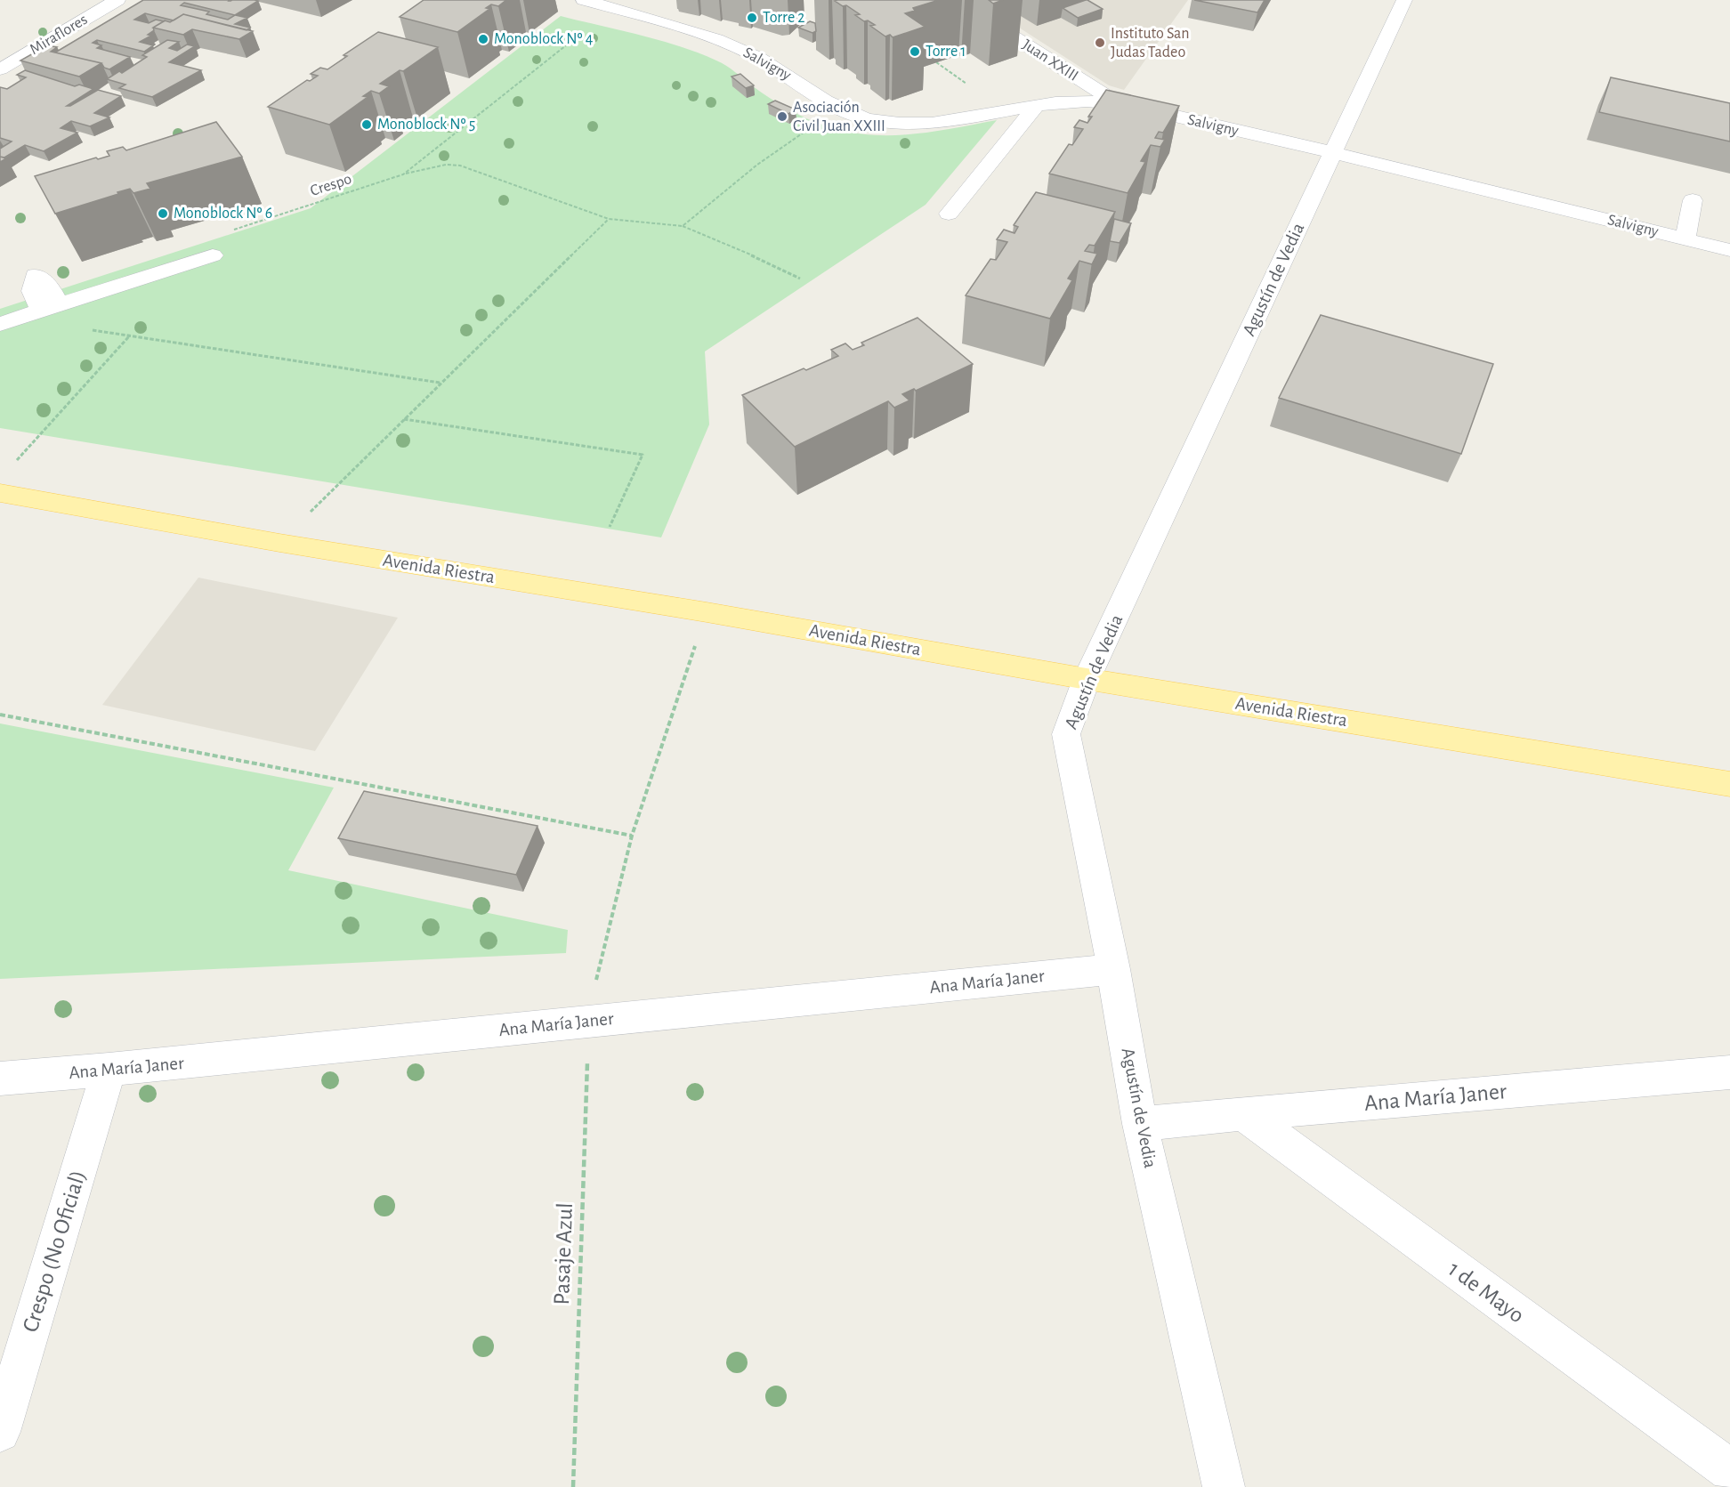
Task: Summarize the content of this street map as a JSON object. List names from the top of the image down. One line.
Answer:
{"streets":{"main road":["Avenida Riestra"],"street":["Miraflores","Juan XXIII","Salvigny","Agustín de Vedia","Ana María Janer","Crespo (No Oficial)","1 de Mayo"],"path":["Crespo","Pasaje Azul"]},"crossings":[["Juan XXIII","Salvigny"],["Salvigny","Crespo"],["Salvigny","Agustín de Vedia"],["Agustín de Vedia","Avenida Riestra"],["Agustín de Vedia","Ana María Janer"],["Avenida Riestra","Pasaje Azul"],["Ana María Janer","Crespo (No Oficial)"],["Ana María Janer","Pasaje Azul"],["Ana María Janer","1 de Mayo"]],"places":["Torre 2","Monoblock Nº 4","Instituto San Judas Tadeo","Torre 1","Asociación Civil Juan XXIII","Monoblock Nº 5","Monoblock Nº 6"]}
